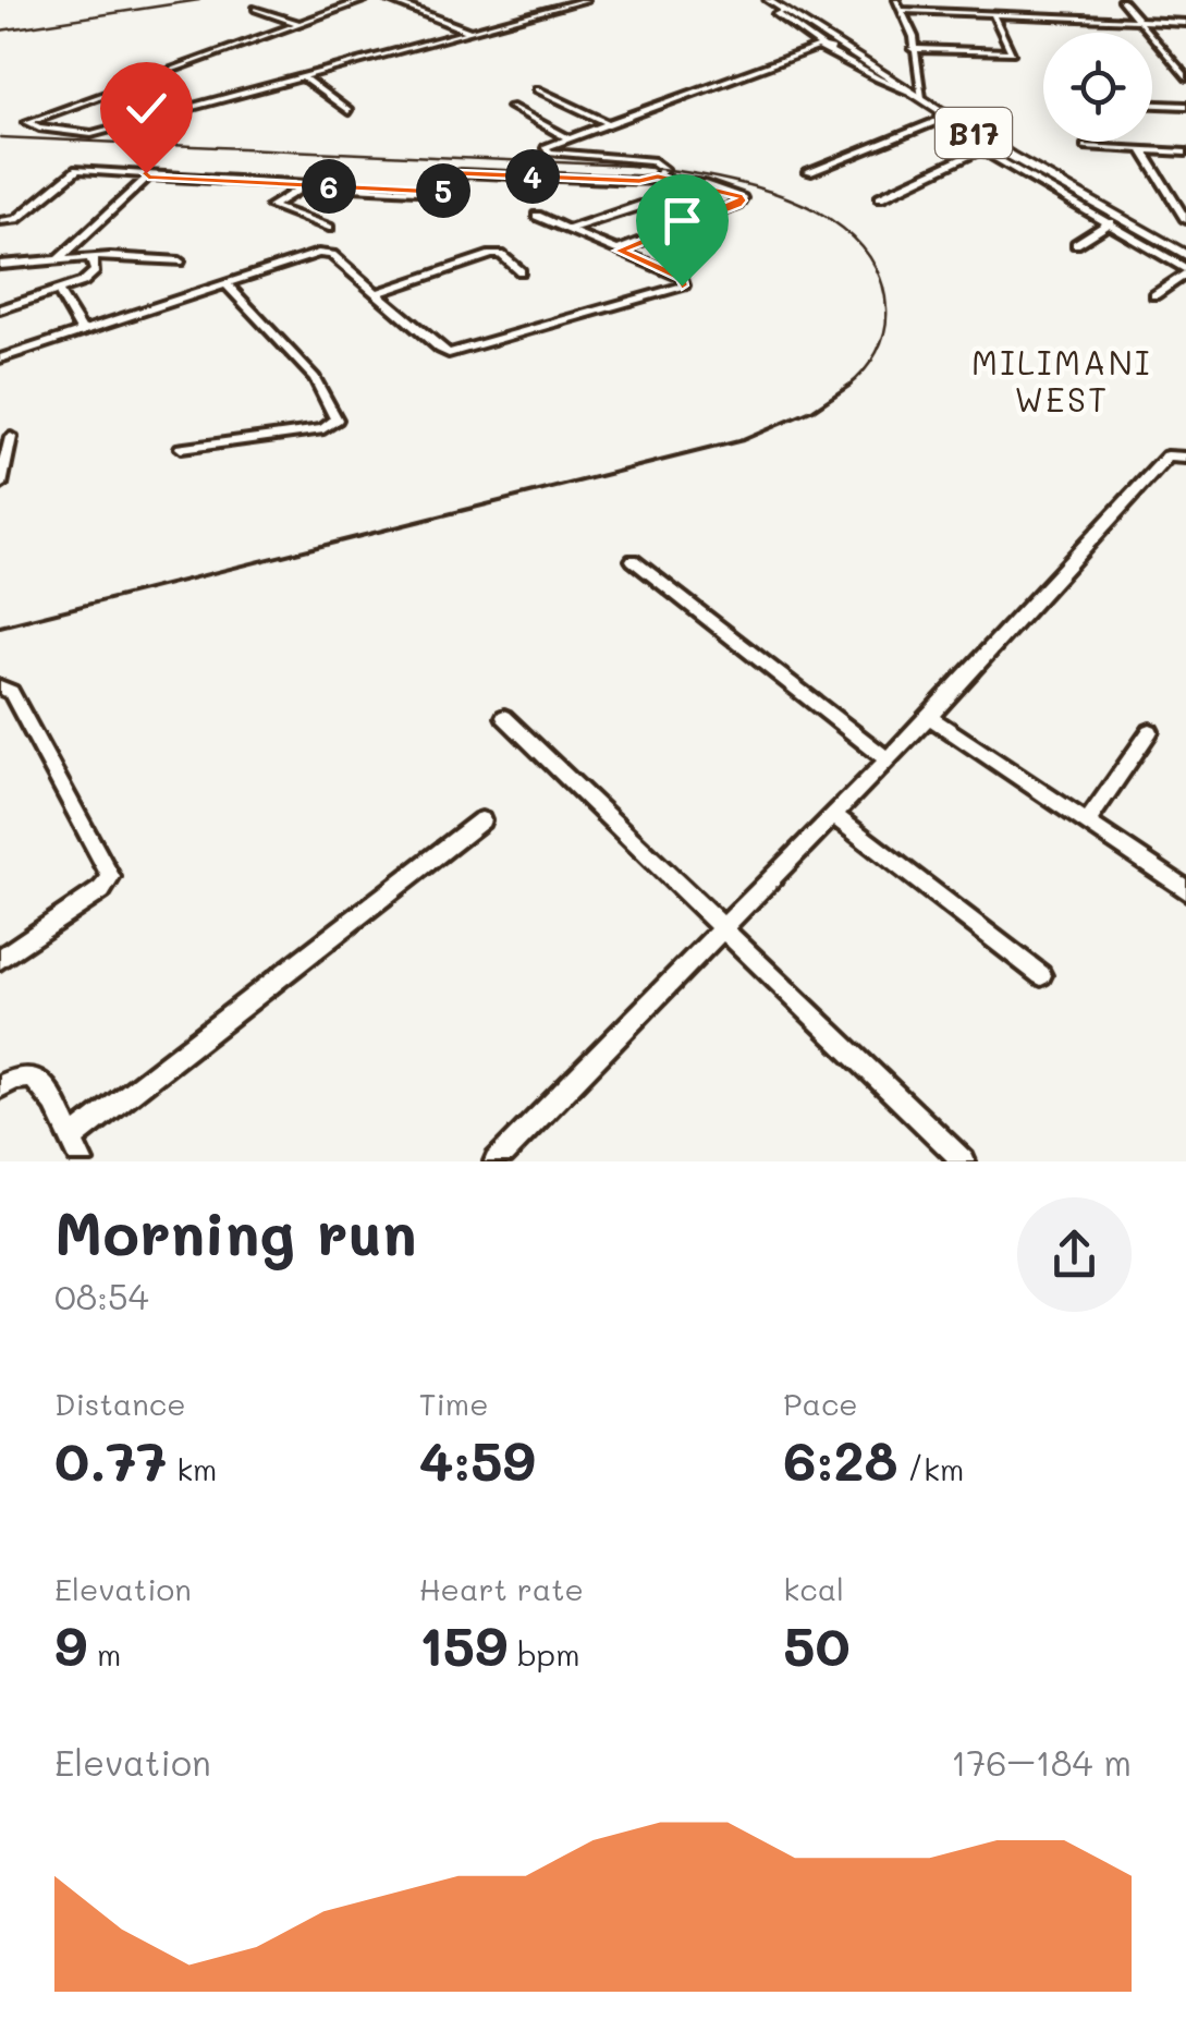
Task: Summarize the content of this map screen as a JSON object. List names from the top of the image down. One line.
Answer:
{"streets":{"main road":["B17"]},"districts":["MILIMANI WEST"],"page":{"pins":["4","6","5"],"heading":["Morning run","08:54"],"stats":[["Distance","0.77 km"],["Time","4:59"],["Pace","6:28 /km"],["Elevation","9 m"],["Heart rate","159 bpm"],["kcal","50"]],"chart":["Elevation","176–184 m"]}}
